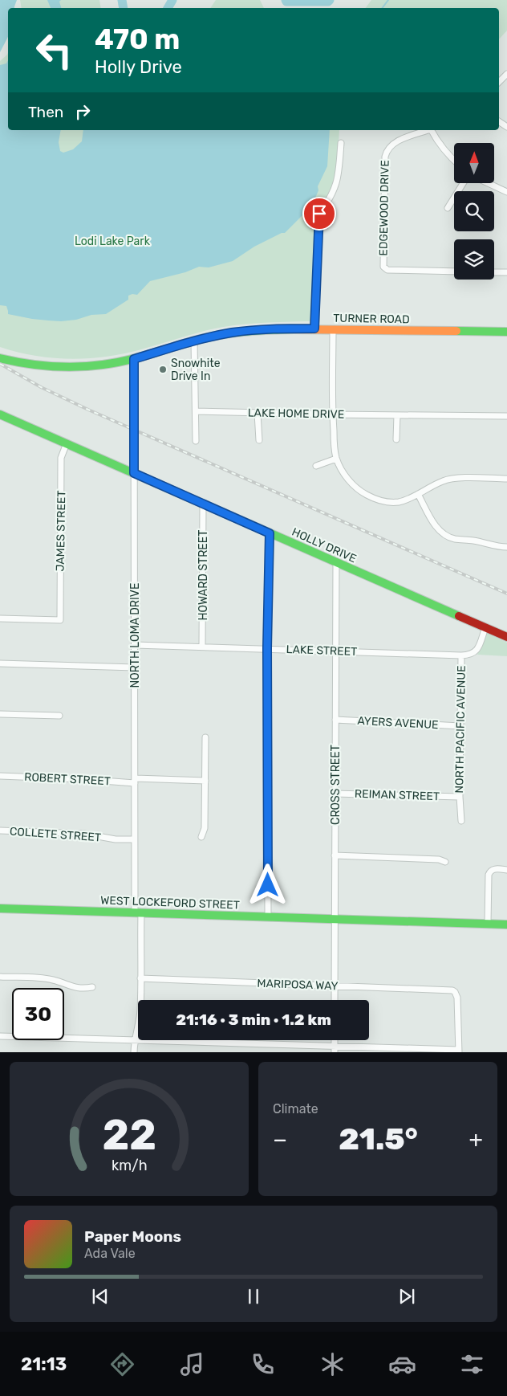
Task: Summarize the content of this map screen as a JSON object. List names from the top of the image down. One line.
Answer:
{"streets":{"street":["EDGEWOOD DRIVE","TURNER ROAD","LAKE HOME DRIVE","JAMES STREET","HOLLY DRIVE","HOWARD STREET","NORTH LOMA DRIVE","LAKE STREET","AYERS AVENUE","NORTH PACIFIC AVENUE","ROBERT STREET","CROSS STREET","REIMAN STREET","COLLETE STREET","WEST LOCKEFORD STREET","MARIPOSA WAY"]},"crossings":[["TURNER ROAD","NORTH LOMA DRIVE"],["JAMES STREET","HOLLY DRIVE"],["HOLLY DRIVE","HOWARD STREET"],["HOLLY DRIVE","NORTH LOMA DRIVE"],["HOLLY DRIVE","NORTH PACIFIC AVENUE"],["HOLLY DRIVE","CROSS STREET"],["HOWARD STREET","LAKE STREET"],["NORTH LOMA DRIVE","LAKE STREET"],["NORTH LOMA DRIVE","ROBERT STREET"],["NORTH LOMA DRIVE","COLLETE STREET"],["NORTH LOMA DRIVE","WEST LOCKEFORD STREET"],["NORTH LOMA DRIVE","MARIPOSA WAY"],["LAKE STREET","NORTH PACIFIC AVENUE"],["LAKE STREET","CROSS STREET"],["AYERS AVENUE","NORTH PACIFIC AVENUE"],["AYERS AVENUE","CROSS STREET"],["NORTH PACIFIC AVENUE","REIMAN STREET"],["CROSS STREET","REIMAN STREET"],["CROSS STREET","WEST LOCKEFORD STREET"],["CROSS STREET","MARIPOSA WAY"]],"parks":["Lodi Lake Park"],"places":["Snowhite Drive In"],"north":"top","page":{"turn":["470 m","Holly Drive"],"then":"Then","limit":"30","trip":"21:16 · 3 min · 1.2 km","tile":"Climate","heat":["−","21.5°","+"],"song":["Paper Moons","Ada Vale"],"tabs":"21:13","gauge":["22","km/h"]}}
